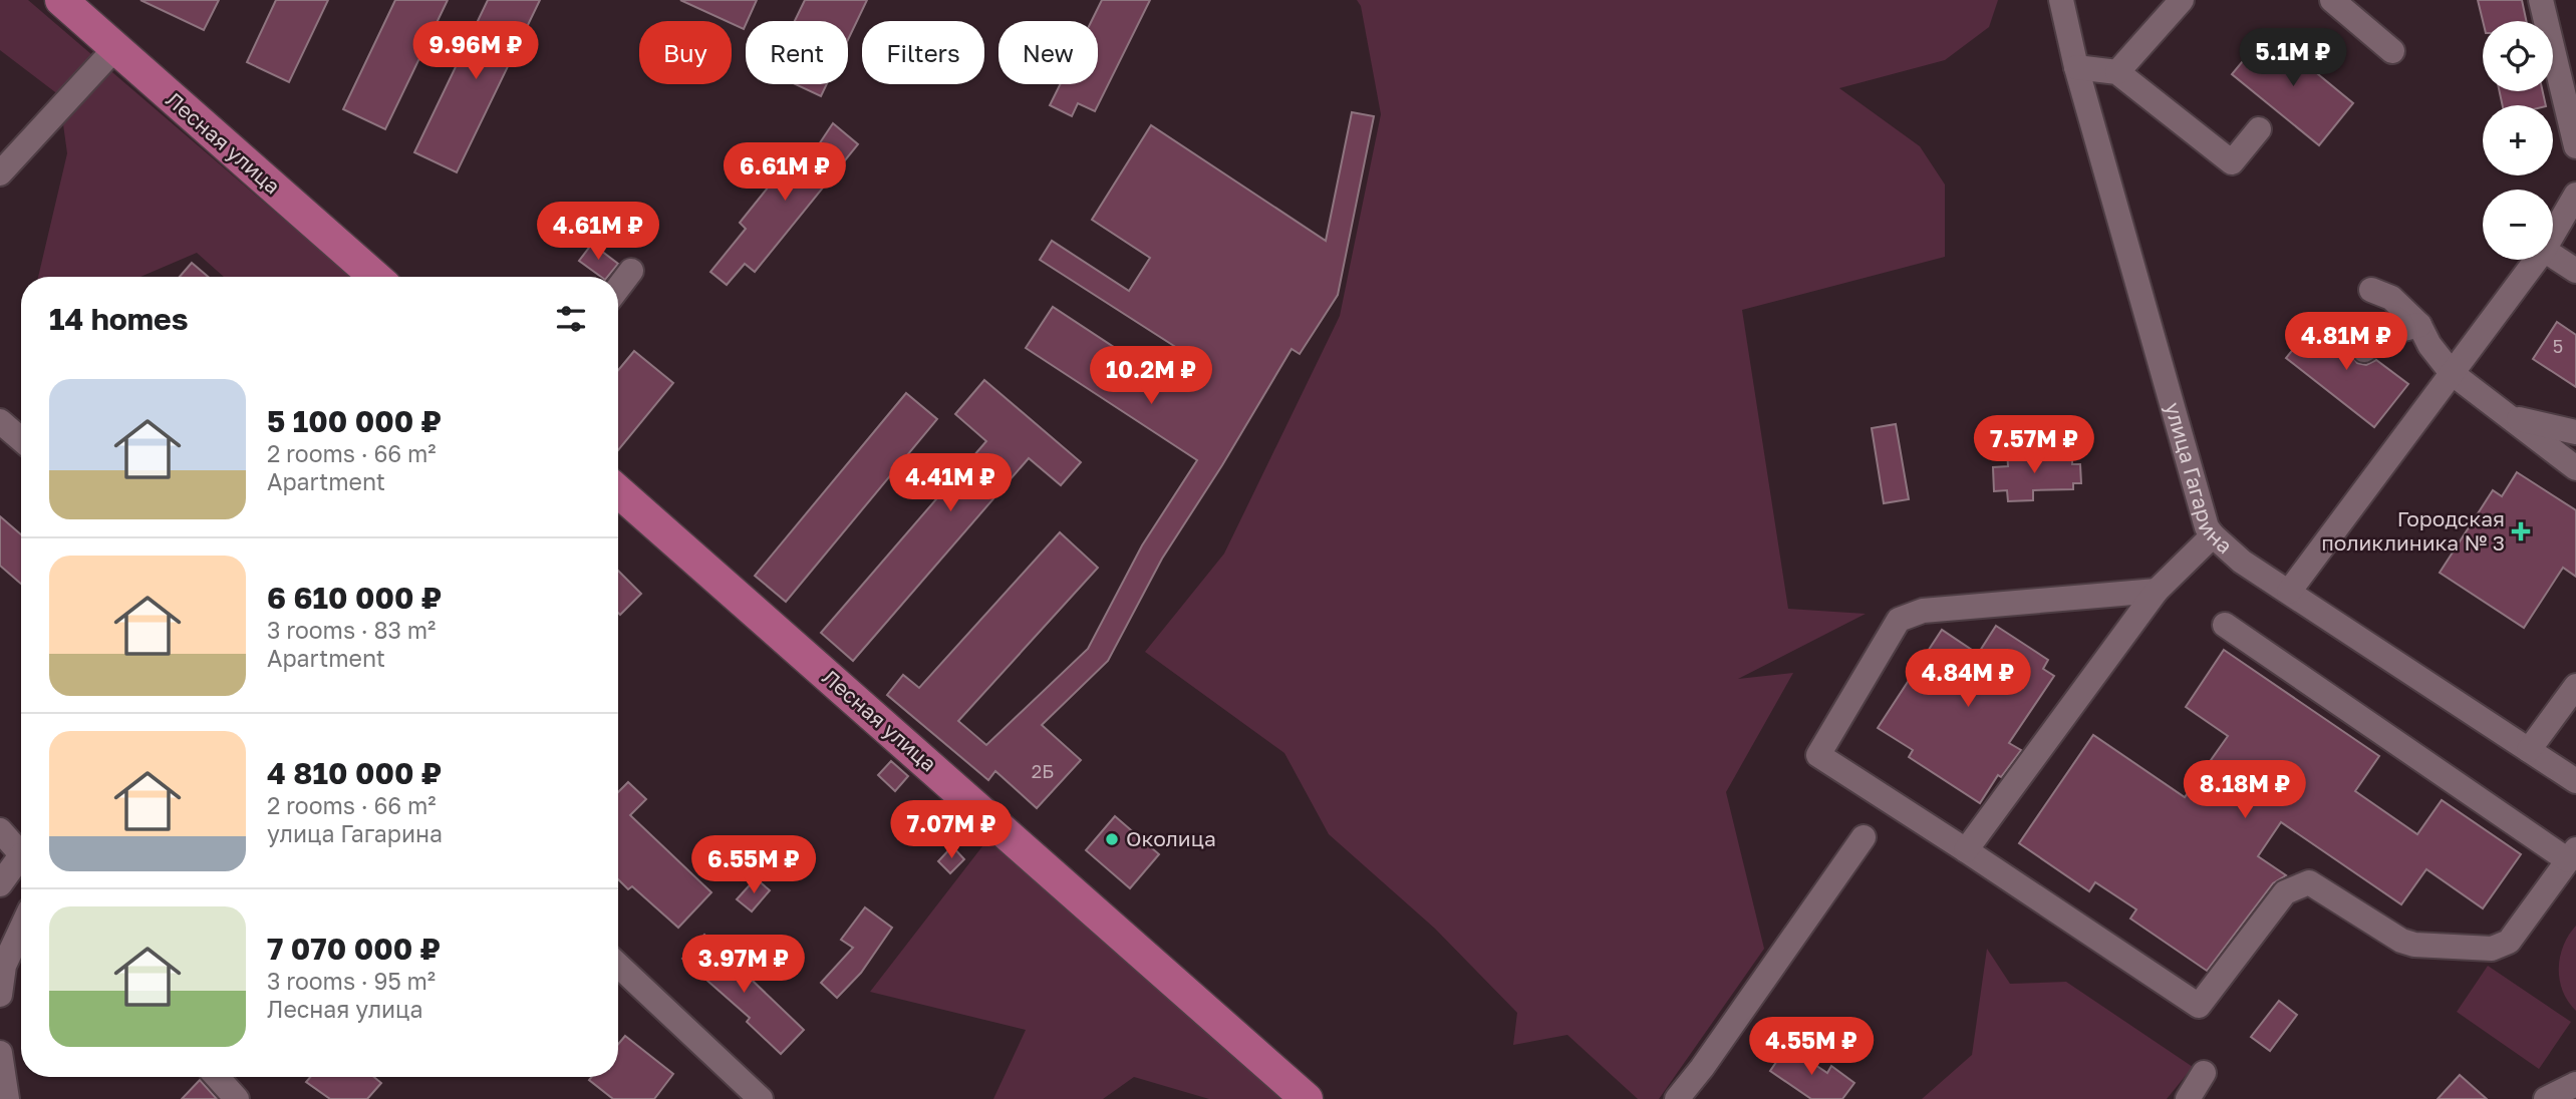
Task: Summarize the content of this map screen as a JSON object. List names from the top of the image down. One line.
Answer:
{"streets":{"main road":["Лесная улица"],"street":["улица Гагарина"]},"places":{"health":["Городская поликлиника № 3"],"other":["Околица"]},"house_numbers":["5","2Б"],"page":{"map_buttons":["+","−"],"price":["9.96M ₽","5.1M ₽","6.61M ₽","4.61M ₽","4.81M ₽","10.2M ₽","7.57M ₽","4.41M ₽","4.84M ₽","8.18M ₽","7.07M ₽","6.55M ₽","3.97M ₽","4.55M ₽"],"chip":["Buy","Rent","Filters","New"],"heading":"14 homes","list":[{"name":"5 100 000 ₽","note":"2 rooms · 66 m² · Apartment"},{"name":"6 610 000 ₽","note":"3 rooms · 83 m² · Apartment"},{"name":"4 810 000 ₽","note":"2 rooms · 66 m² · улица Гагарина"},{"name":"7 070 000 ₽","note":"3 rooms · 95 m² · Лесная улица"}]}}
